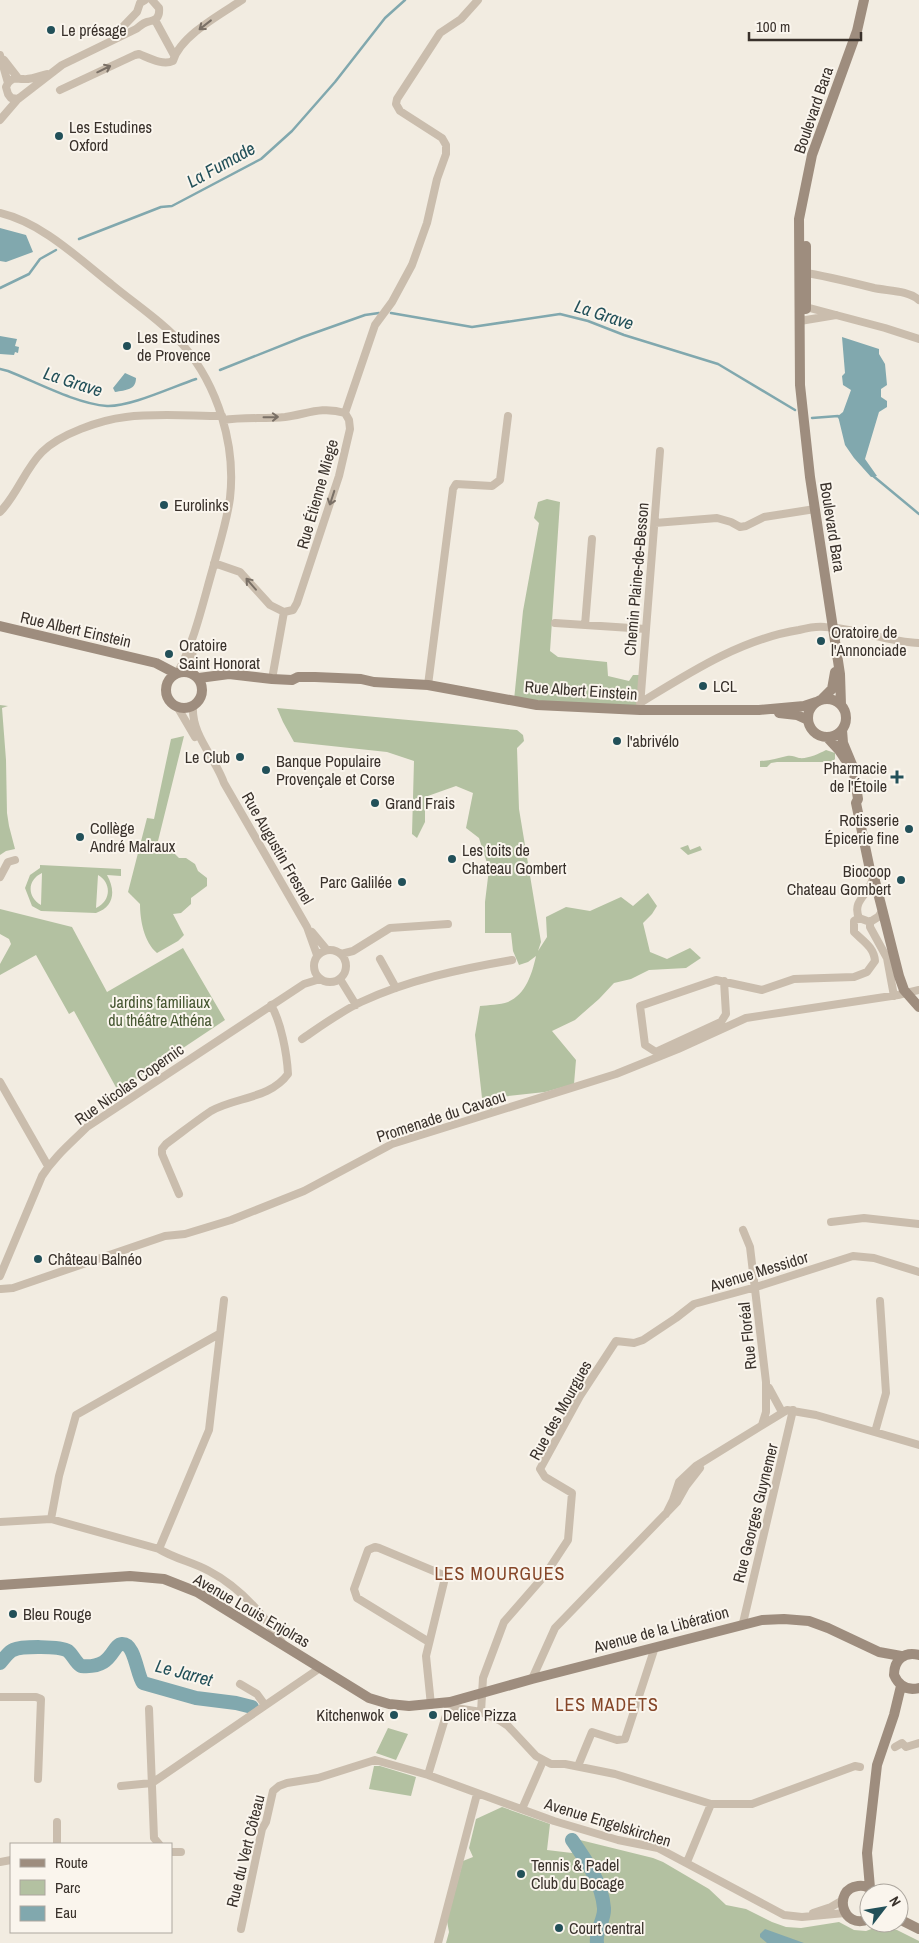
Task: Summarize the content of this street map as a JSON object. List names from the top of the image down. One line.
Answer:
{"streets":{"street":["Boulevard Bara","Rue Étienne Miege","Chemin Plaine-de-Besson","Rue Albert Einstein","Rue Augustin Fresnel","Rue Nicolas Copernic","Promenade du Cavaou","Avenue Messidor","Rue Floréal","Rue des Mourgues","Rue Georges Guynemer","Avenue Louis Enjolras","Avenue de la Libération","Avenue Engelskirchen","Rue du Vert Côteau"]},"crossings":[["Boulevard Bara","Rue Albert Einstein"],["Chemin Plaine-de-Besson","Rue Albert Einstein"],["Rue Albert Einstein","Rue Augustin Fresnel"],["Rue Augustin Fresnel","Rue Nicolas Copernic"],["Rue Nicolas Copernic","Promenade du Cavaou"],["Avenue Messidor","Rue Floréal"],["Avenue Messidor","Rue des Mourgues"],["Rue des Mourgues","Avenue de la Libération"],["Rue Georges Guynemer","Avenue de la Libération"],["Avenue Louis Enjolras","Avenue de la Libération"],["Avenue Engelskirchen","Rue du Vert Côteau"]],"districts":["LES MOURGUES","LES MADETS"],"water":["La Fumade","La Grave","Le Jarret"],"parks":["Jardins familiaux du théâtre Athéna"],"places":{"other":["Le présage","Les Estudines Oxford","Les Estudines de Provence","Eurolinks","Oratoire de l'Annonciade","Oratoire Saint Honorat","LCL","l'abrivélo","Le Club","Banque Populaire Provençale et Corse","Grand Frais","Rotisserie Épicerie fine","Collège André Malraux","Les toits de Chateau Gombert","Biocoop Chateau Gombert","Parc Galilée","Château Balnéo","Bleu Rouge","Kitchenwok","Delice Pizza","Tennis & Padel Club du Bocage","Court central"],"health":["Pharmacie de l'Étoile"]},"legend":["Route","Parc","Eau"],"scale_bar":"100 m","north":"top right"}
